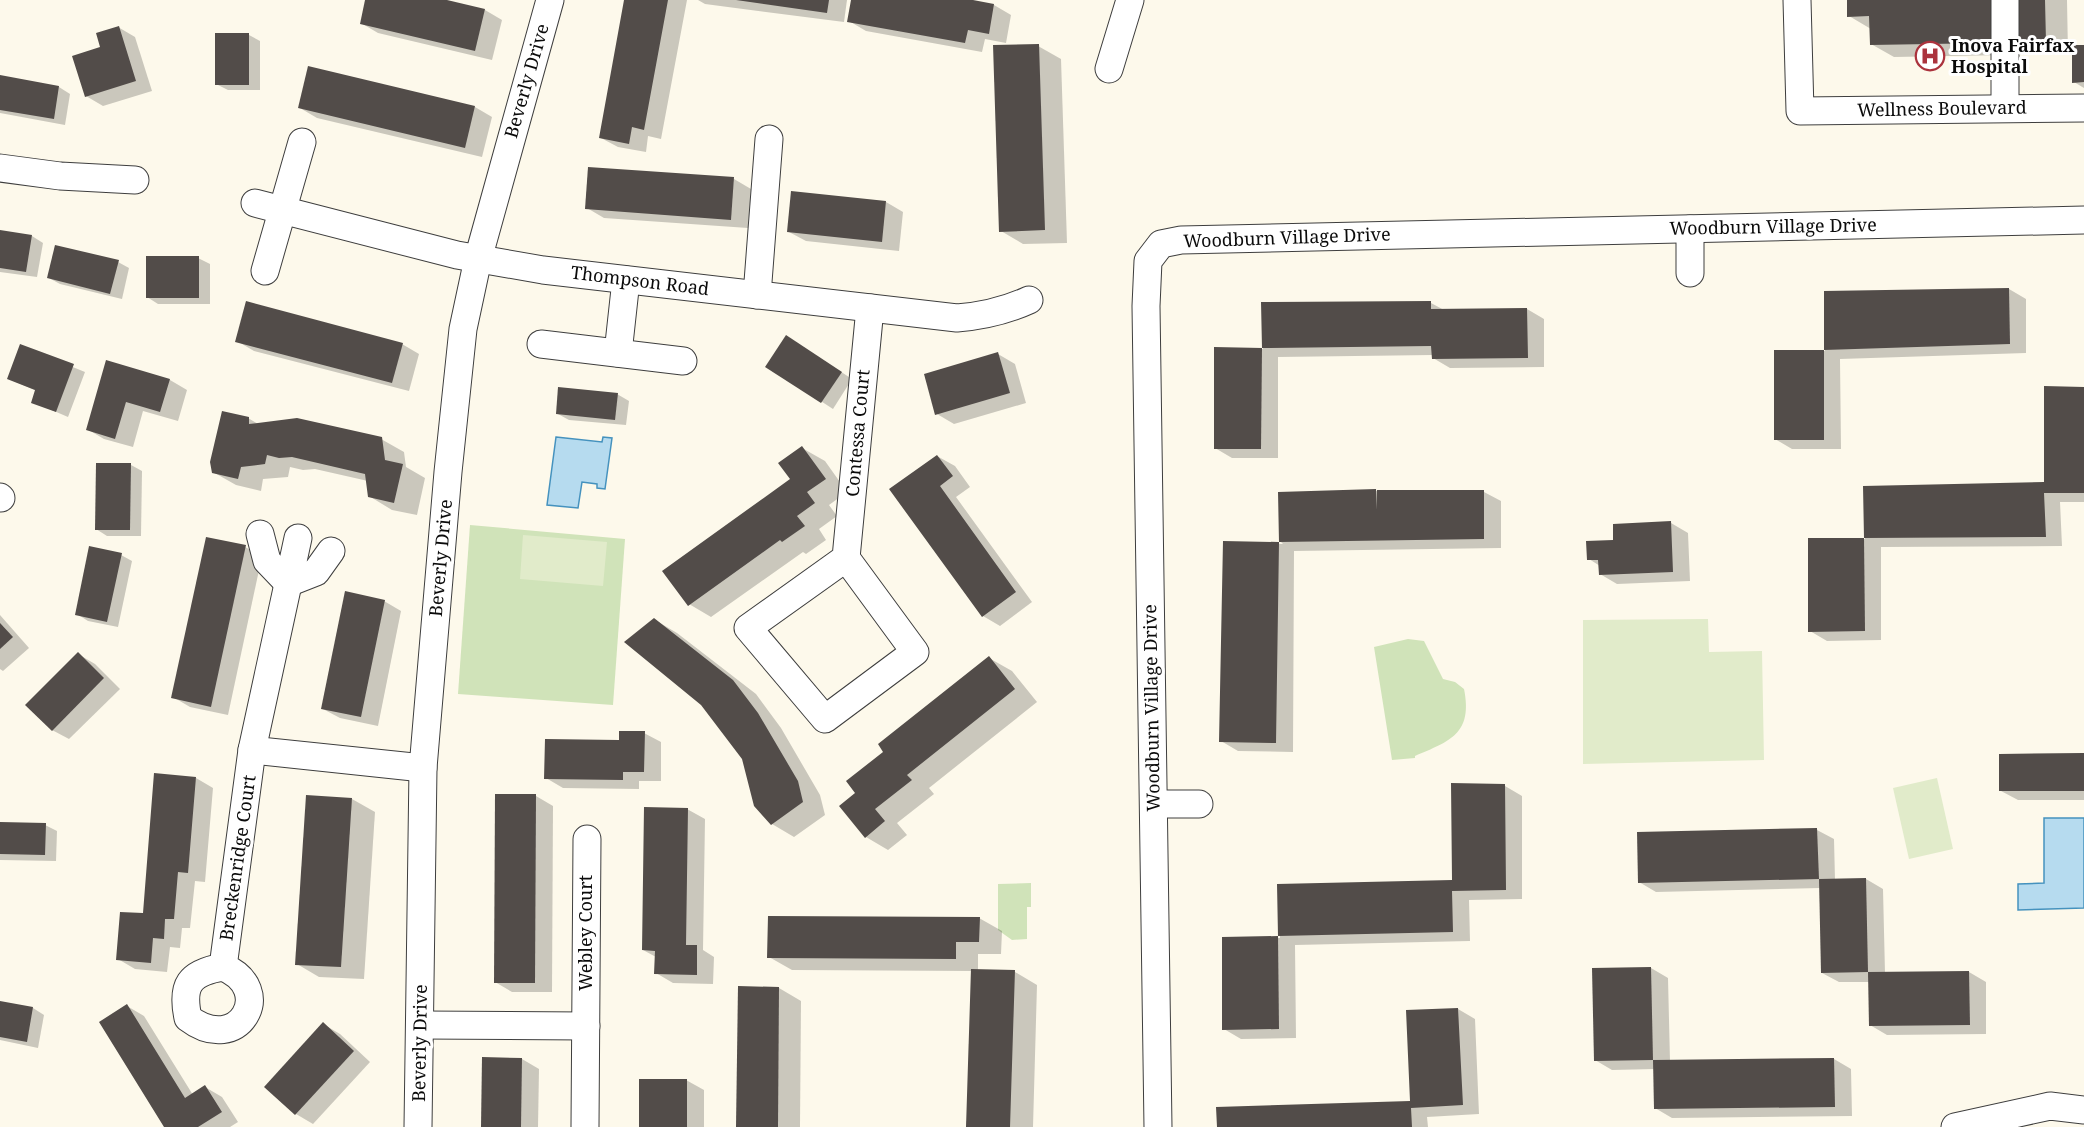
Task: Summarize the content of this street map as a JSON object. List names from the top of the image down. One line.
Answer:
{"streets":{"street":["Beverly Drive","Wellness Boulevard","Woodburn Village Drive","Thompson Road","Contessa Court","Breckenridge Court","Webley Court"]},"crossings":[["Beverly Drive","Thompson Road"],["Beverly Drive","Breckenridge Court"],["Thompson Road","Contessa Court"]],"places":{"hospital":["Inova Fairfax Hospital"]}}
